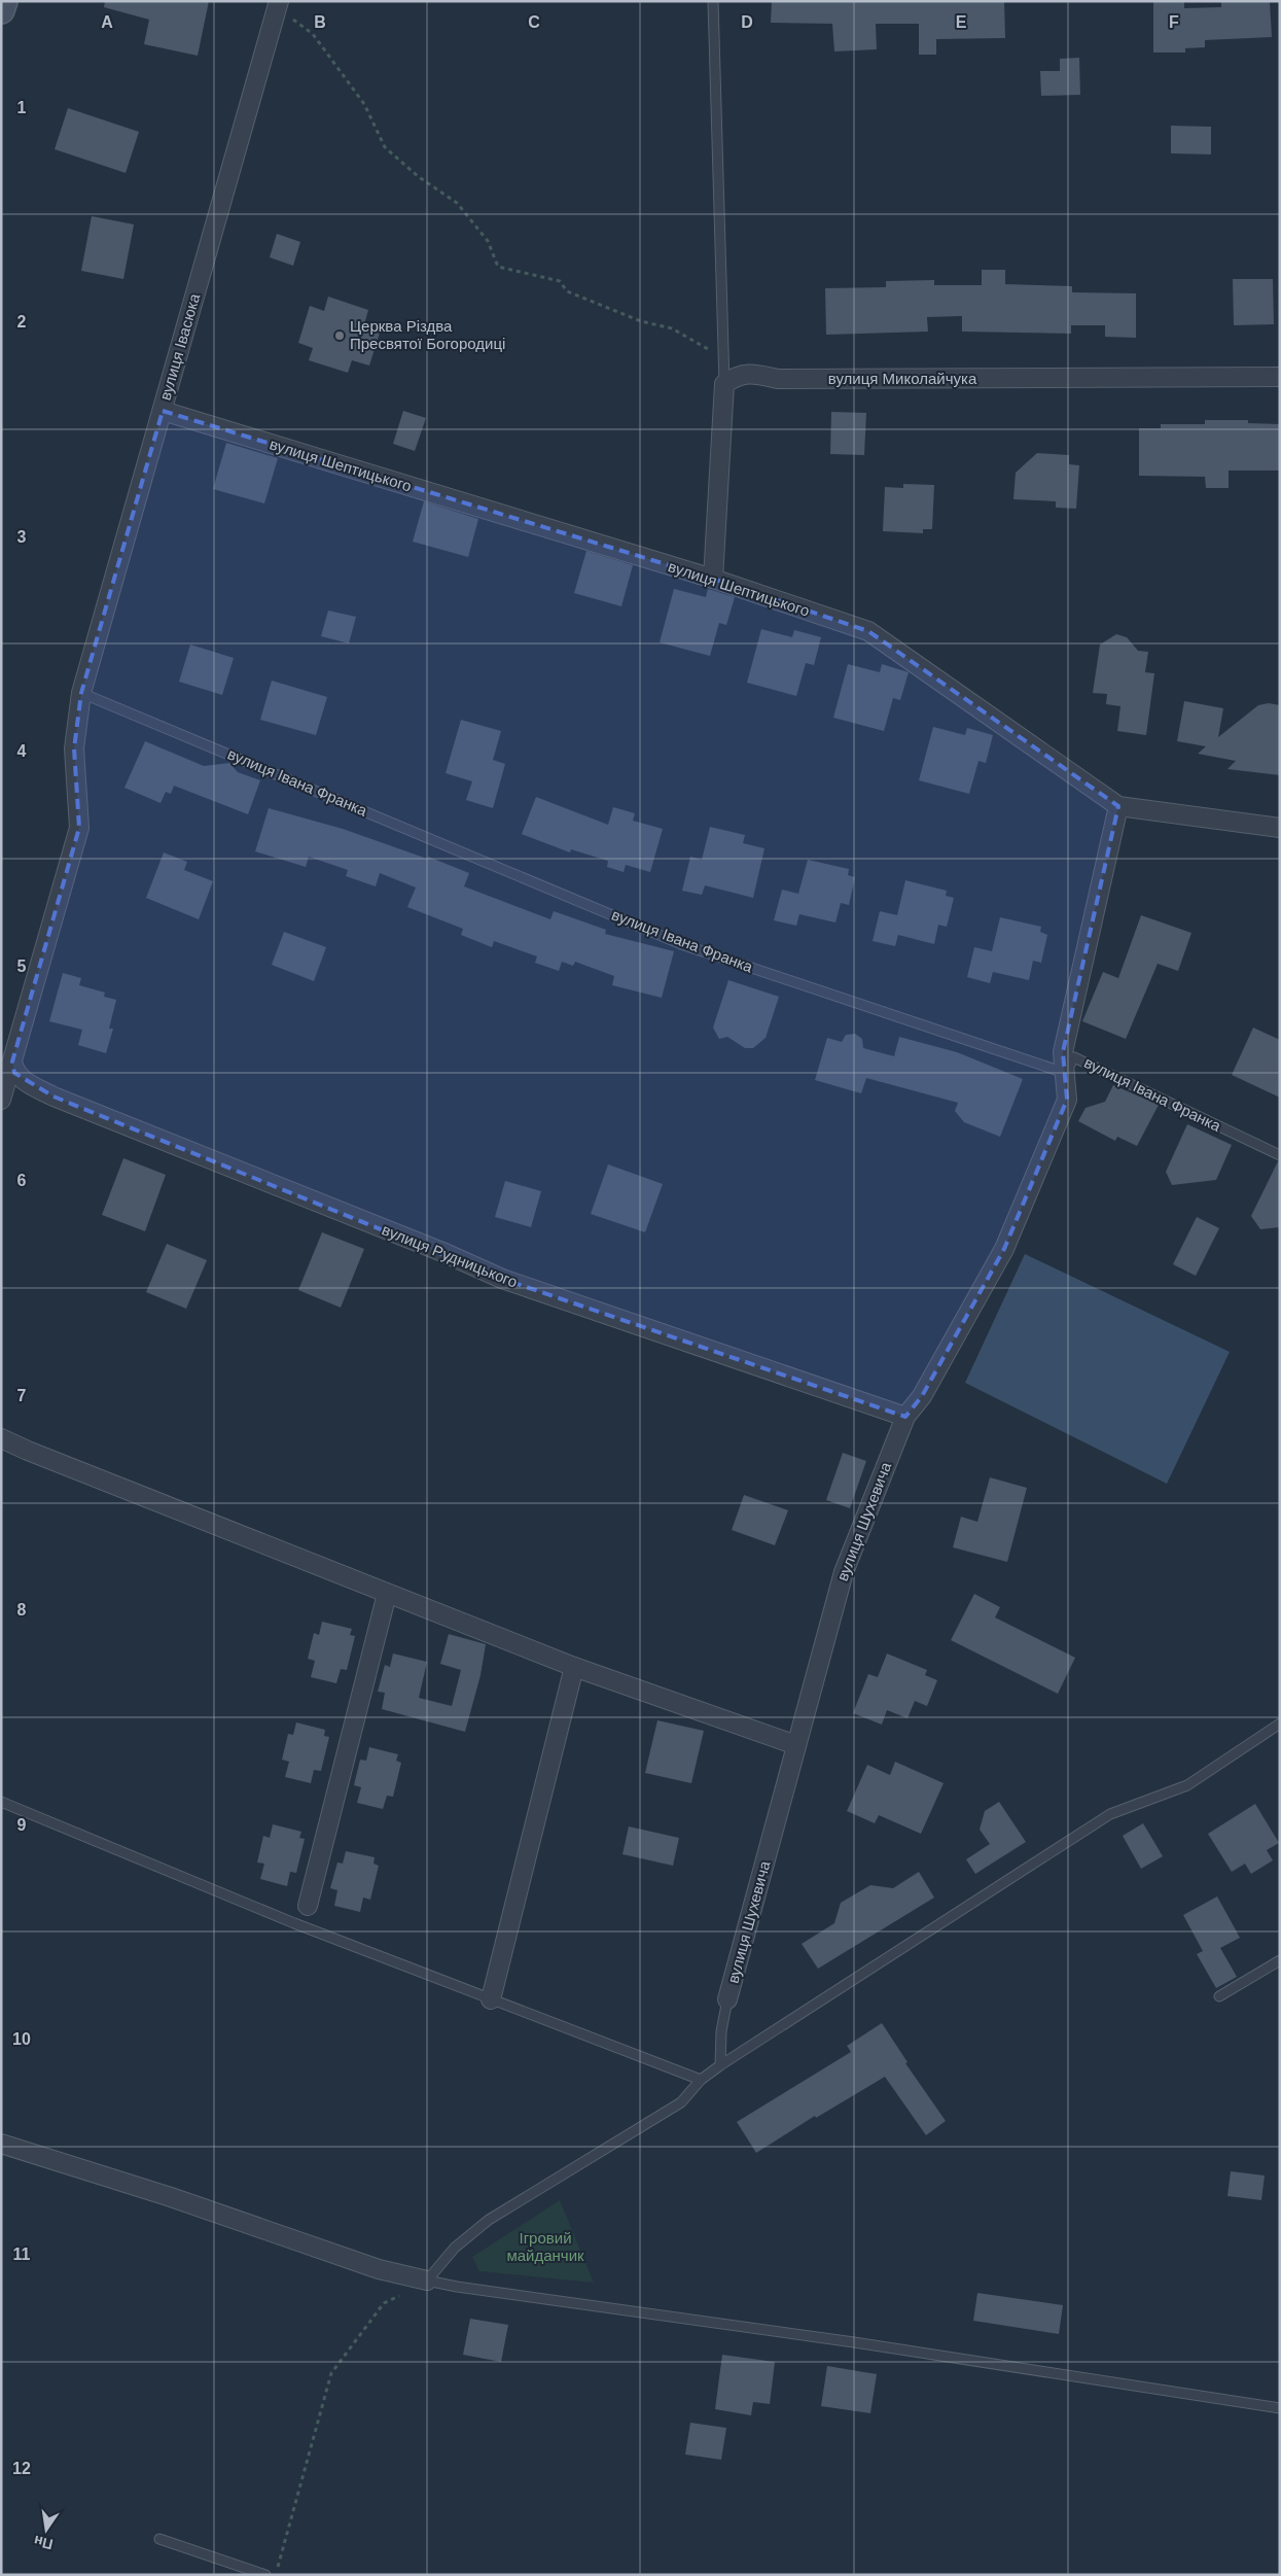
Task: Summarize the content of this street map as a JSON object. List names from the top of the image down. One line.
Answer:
{"streets":{"street":["вулиця Івасюка","вулиця Миколайчука","вулиця Шептицького","вулиця Рудницького","вулиця Шухевича"],"lane":["вулиця Івана Франка"]},"crossings":[["вулиця Івасюка","вулиця Шептицького"],["вулиця Івасюка","вулиця Івана Франка"],["вулиця Івасюка","вулиця Рудницького"],["вулиця Шептицького","вулиця Шухевича"],["вулиця Івана Франка","вулиця Шухевича"],["вулиця Рудницького","вулиця Шухевича"]],"parks":["Ігровий майданчик"],"places":["Церква Різдва Пресвятої Богородиці"],"north":"bottom","grid":{"columns":["A","B","C","D","E","F"],"rows":["1","2","3","4","5","6","7","8","9","10","11","12"]}}
